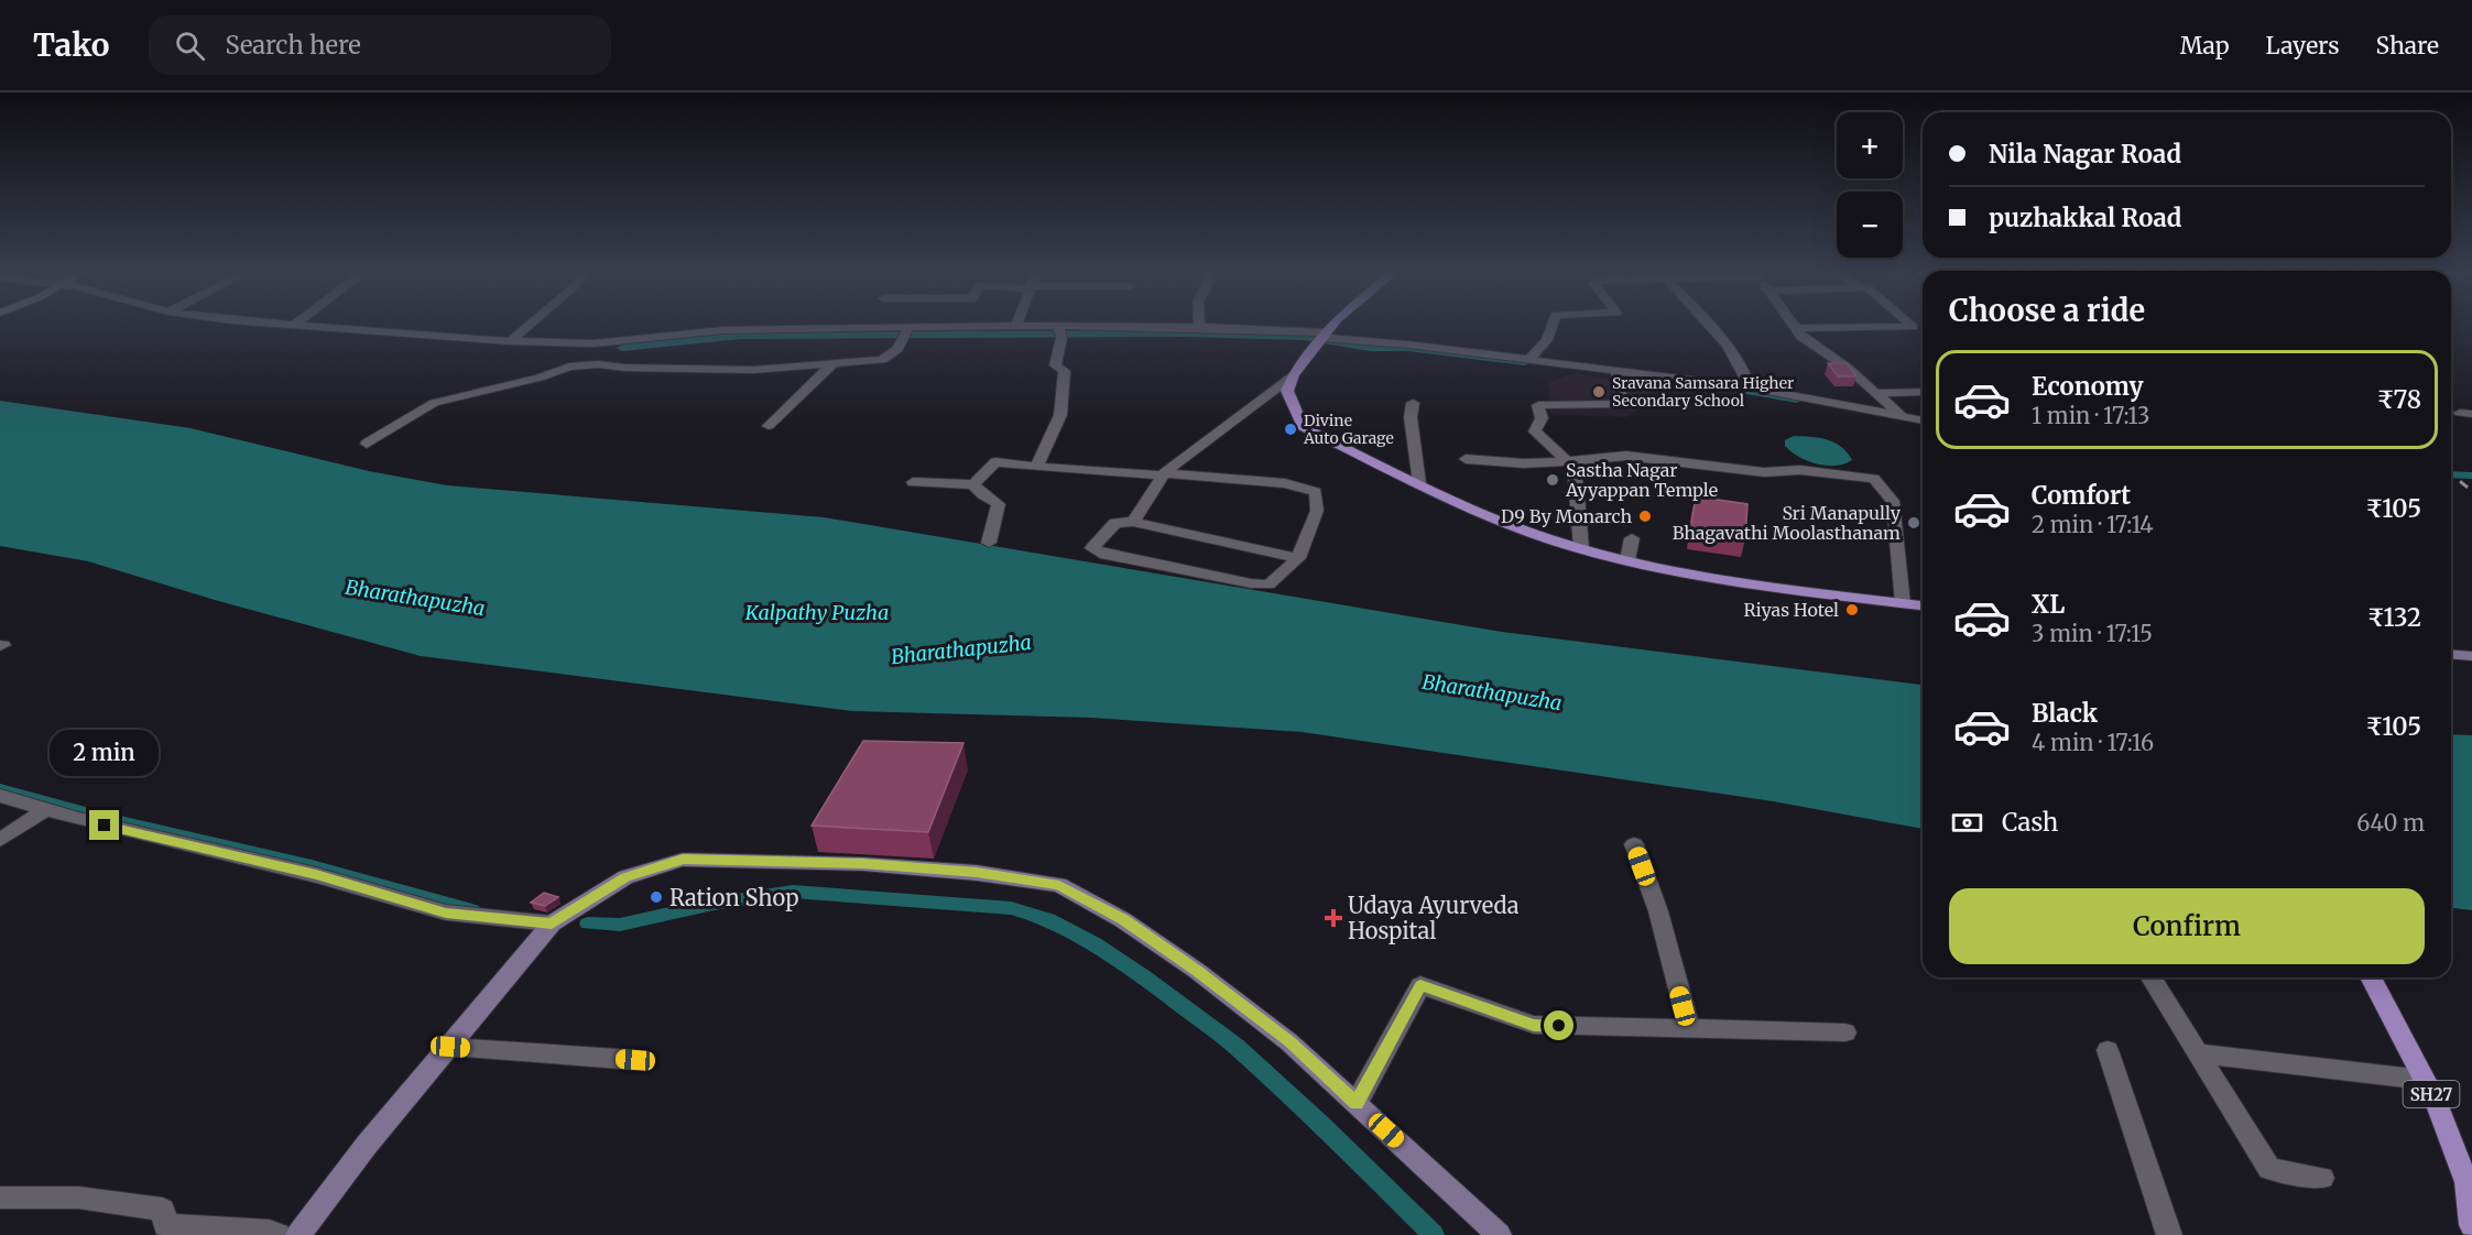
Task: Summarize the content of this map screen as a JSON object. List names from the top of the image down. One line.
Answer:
{"streets":{"main road":["SH27"]},"water":["Bharathapuzha","Kalpathy Puzha"],"places":{"other":["Sravana Samsara Higher Secondary School","Divine Auto Garage","Sastha Nagar Ayyappan Temple","D9 By Monarch","Sri Manapully Bhagavathi Moolasthanam","Riyas Hotel","Ration Shop"],"health":["Udaya Ayurveda Hospital"]},"page":{"header":"Tako","search":"Search here","nav":["Map","Layers","Share"],"map_buttons":["+","−"],"banner":["Nila Nagar Road","puzhakkal Road"],"heading":"Choose a ride","list":[{"name":"Economy","note":"1 min · 17:13","value":"₹78"},{"name":"Comfort","note":"2 min · 17:14","value":"₹105"},{"name":"XL","note":"3 min · 17:15","value":"₹132"},{"name":"Black","note":"4 min · 17:16","value":"₹105"}],"bubble":"2 min","pay":["Cash","640 m"],"buttons":"Confirm"}}
